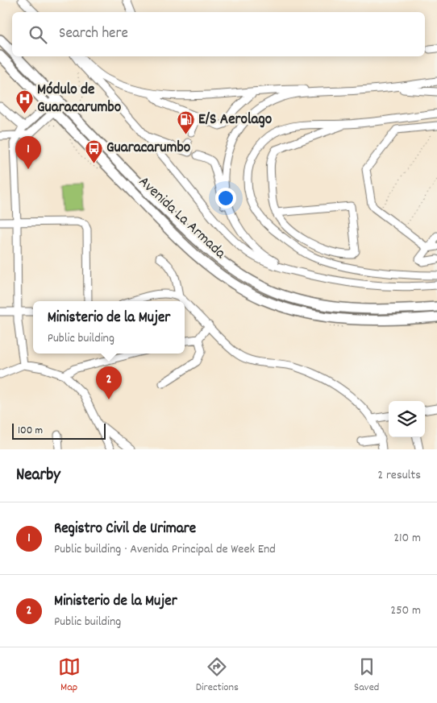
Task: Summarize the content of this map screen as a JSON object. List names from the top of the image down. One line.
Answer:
{"streets":{"main road":["Avenida La Armada"]},"places":{"hospital":["Módulo de Guaracarumbo"],"fuel station":["E/S Aerolago"],"bus stop":["Guaracarumbo"]},"scale_bar":"100 m","page":{"search":"Search here","pins":["1","2"],"popup":["Ministerio de la Mujer","Public building"],"scale":"100 m","heading":["Nearby","2 results"],"list":[{"mark":"1","name":"Registro Civil de Urimare","note":"Public building · Avenida Principal de Week End","value":"210 m"},{"mark":"2","name":"Ministerio de la Mujer","note":"Public building","value":"250 m"}],"nav":["Map","Directions","Saved"]}}
